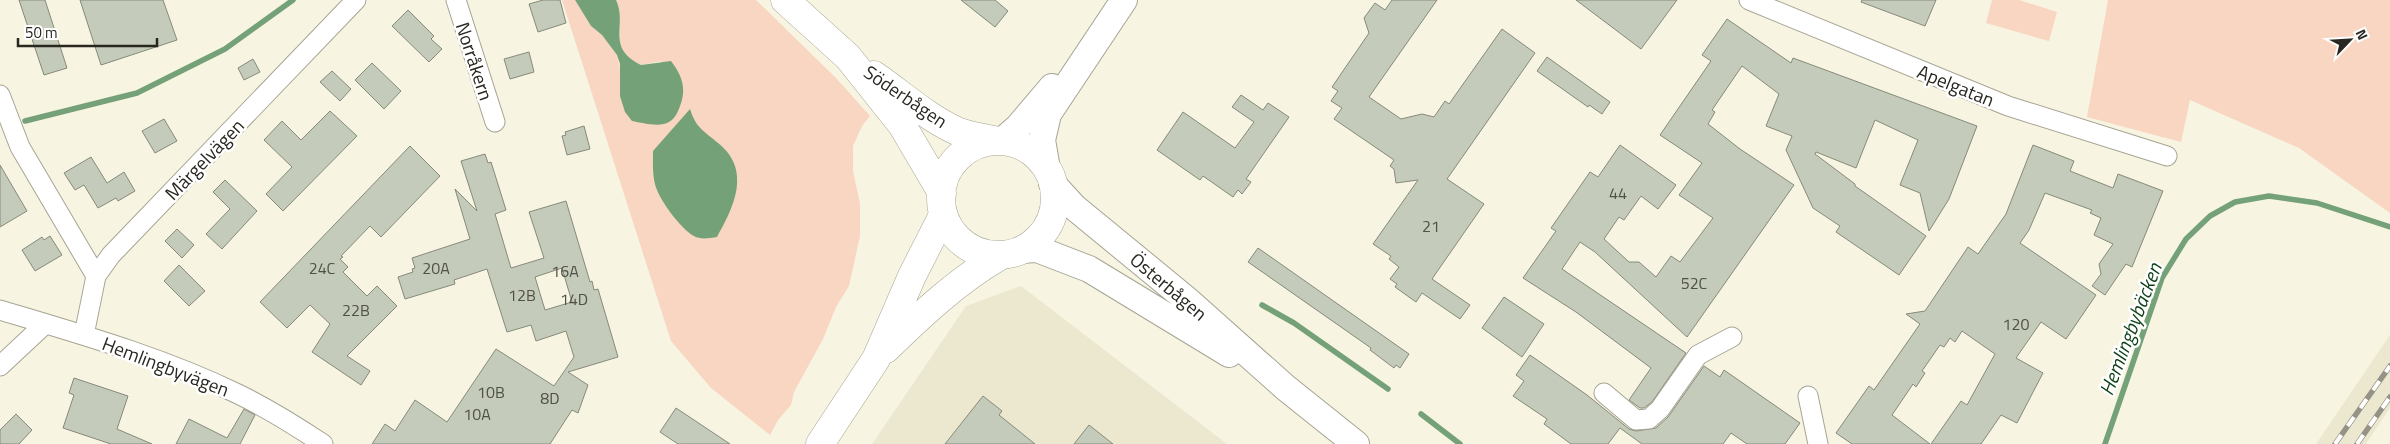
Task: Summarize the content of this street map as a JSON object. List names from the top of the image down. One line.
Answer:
{"streets":{"main road":["Söderbågen","Österbågen"],"street":["Norråkern","Apelgatan","Märgelvägen","Hemlingbyvägen"]},"crossings":[["Söderbågen","Österbågen"],["Märgelvägen","Hemlingbyvägen"]],"water":["Hemlingbybäcken"],"house_numbers":["44","21","24C","20A","16A","52C","12B","14D","22B","120","10B","8D","10A"],"scale_bar":"50 m","north":"top right"}
